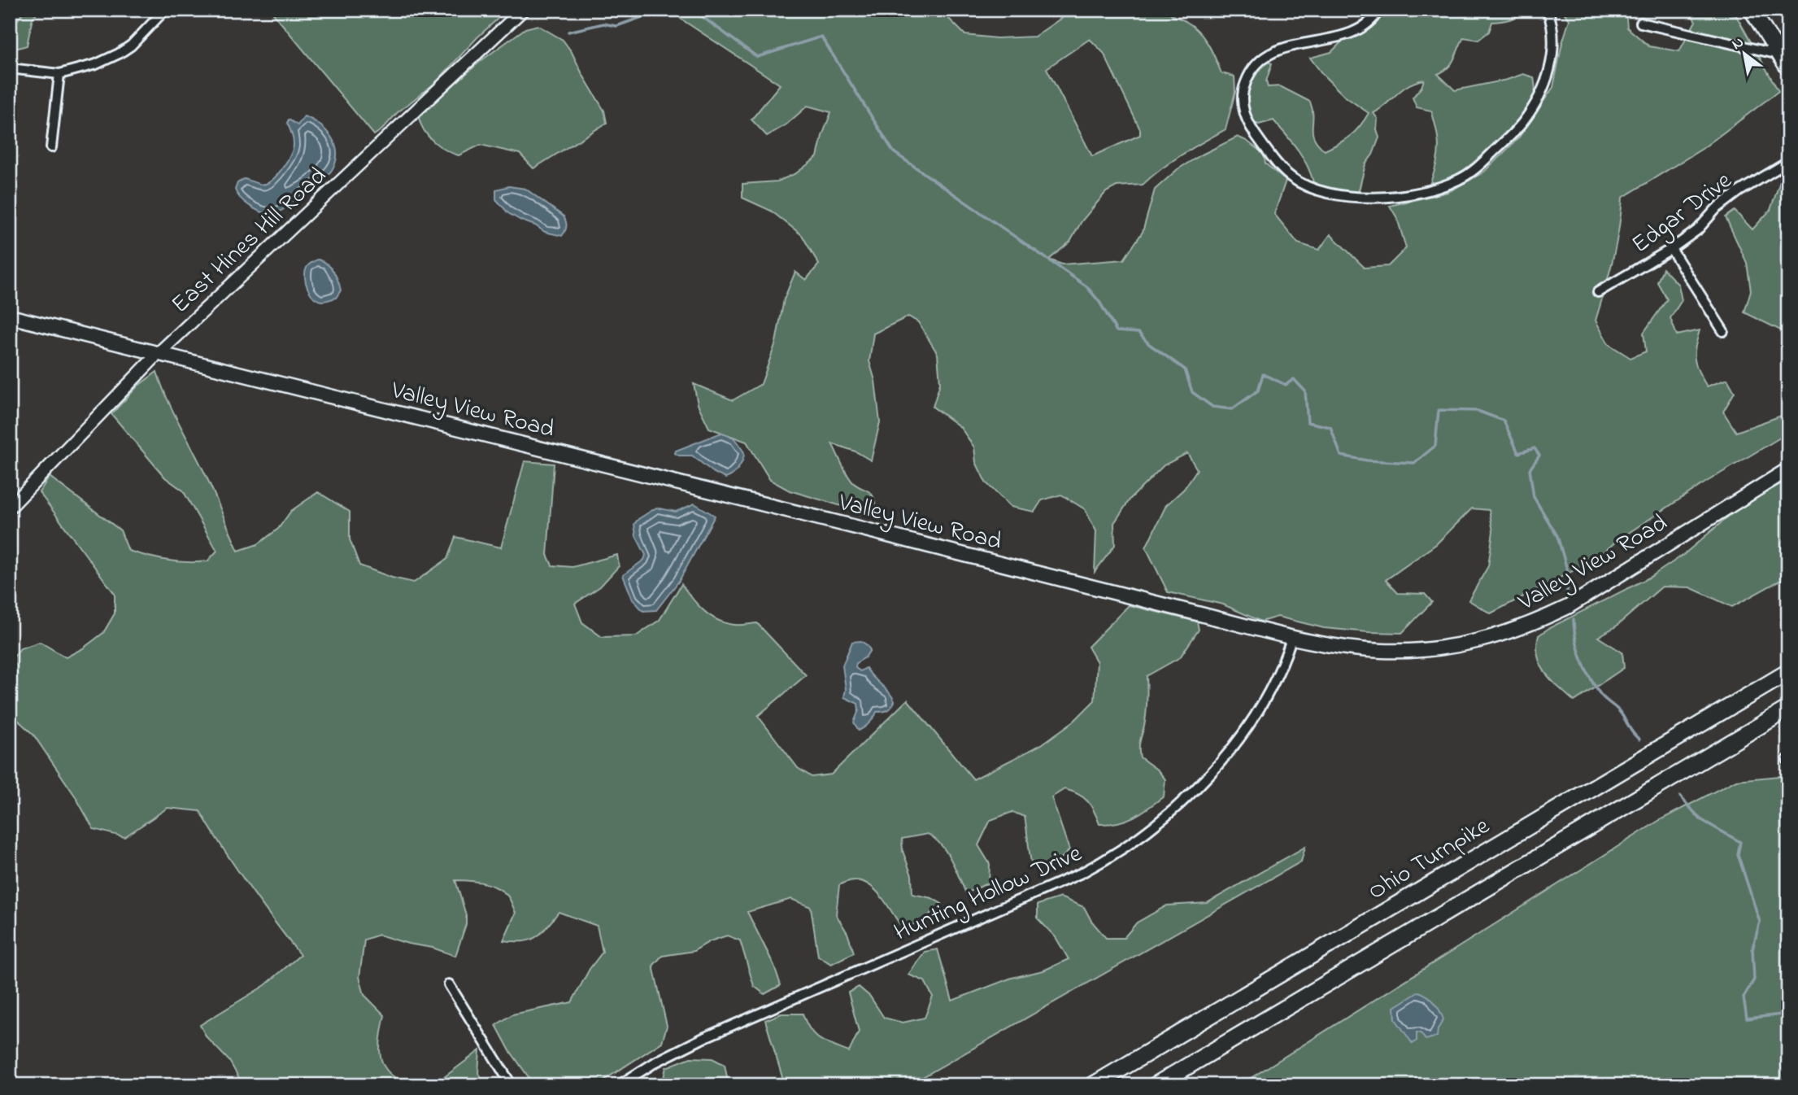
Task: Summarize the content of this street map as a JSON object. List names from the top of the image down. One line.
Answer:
{"streets":{"highway":["Ohio Turnpike"],"main road":["Valley View Road"],"street":["Edgar Drive","East Hines Hill Road","Hunting Hollow Drive"]},"crossings":[["East Hines Hill Road","Valley View Road"],["Valley View Road","Hunting Hollow Drive"]],"north":"top left"}
